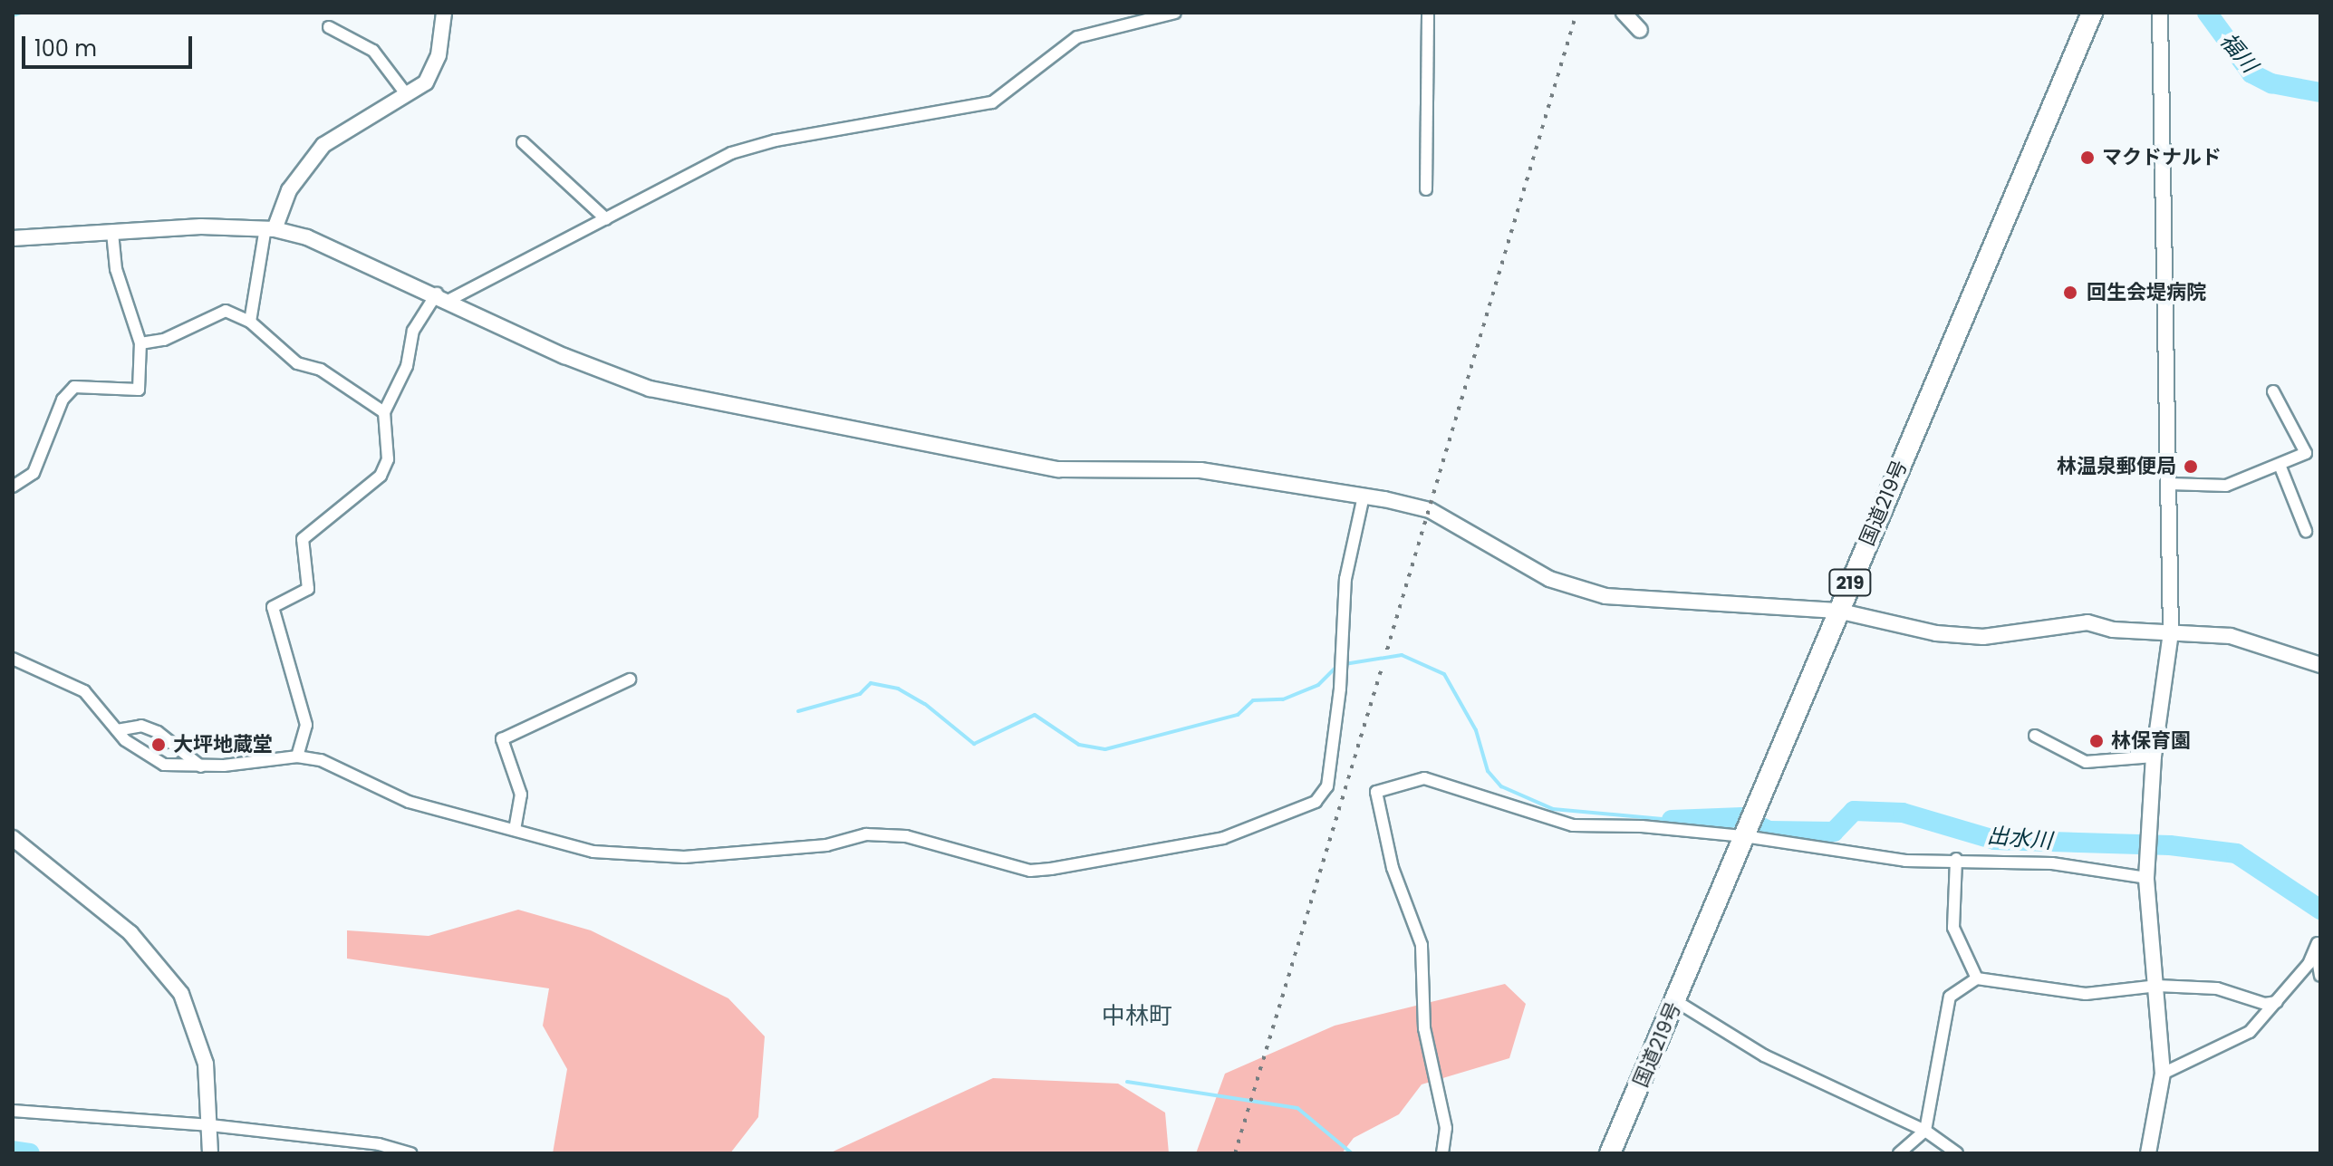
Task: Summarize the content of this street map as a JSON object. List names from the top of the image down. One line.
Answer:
{"streets":{"highway":["国道219号","219"]},"districts":["中林町"],"water":["福川","出水川"],"places":["マクドナルド","回生会堤病院","林温泉郵便局","林保育園","大坪地蔵堂"],"scale_bar":"100 m"}
